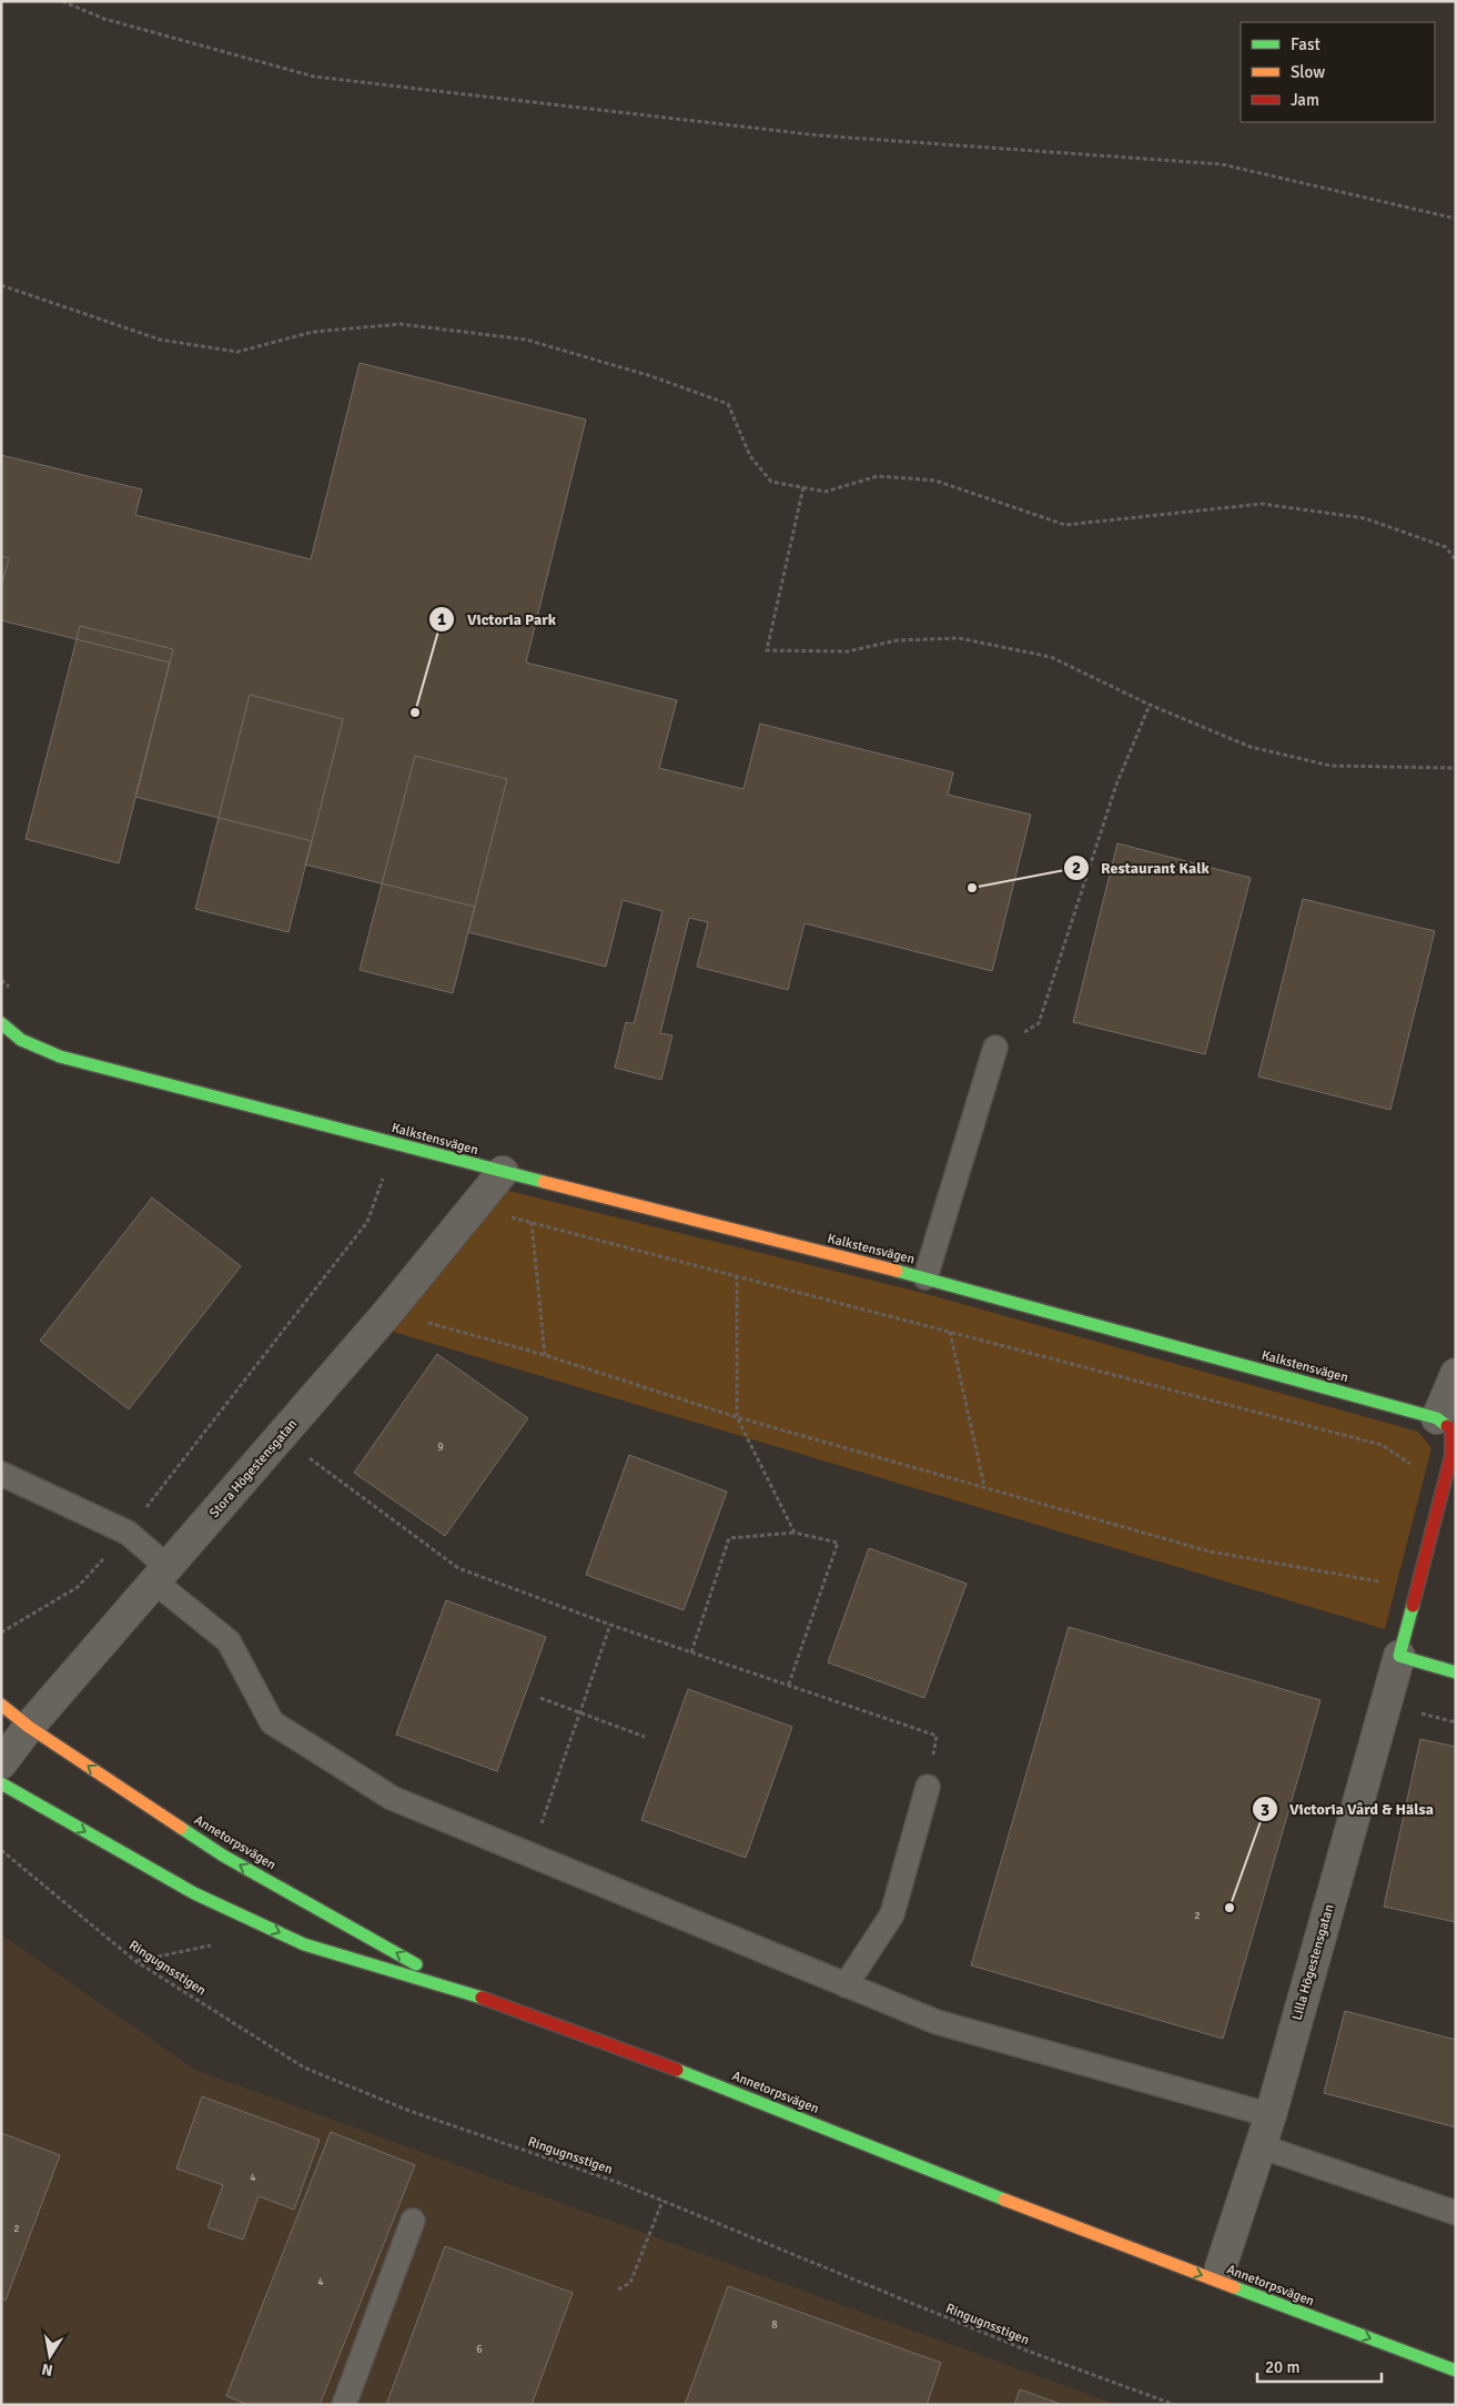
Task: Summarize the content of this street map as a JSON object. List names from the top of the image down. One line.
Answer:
{"streets":{"main road":["Kalkstensvägen","Annetorpsvägen"],"street":["Stora Högestensgatan","Lilla Högestensgatan"],"path":["Ringugnsstigen"]},"crossings":[["Kalkstensvägen","Stora Högestensgatan"],["Stora Högestensgatan","Annetorpsvägen"],["Annetorpsvägen","Lilla Högestensgatan"]],"places":["Victoria Park","Restaurant Kalk","Victoria Vård & Hälsa"],"house_numbers":["9","2","4","2","4","8","6"],"legend":["Fast","Slow","Jam"],"scale_bar":"20 m","north":"bottom"}
